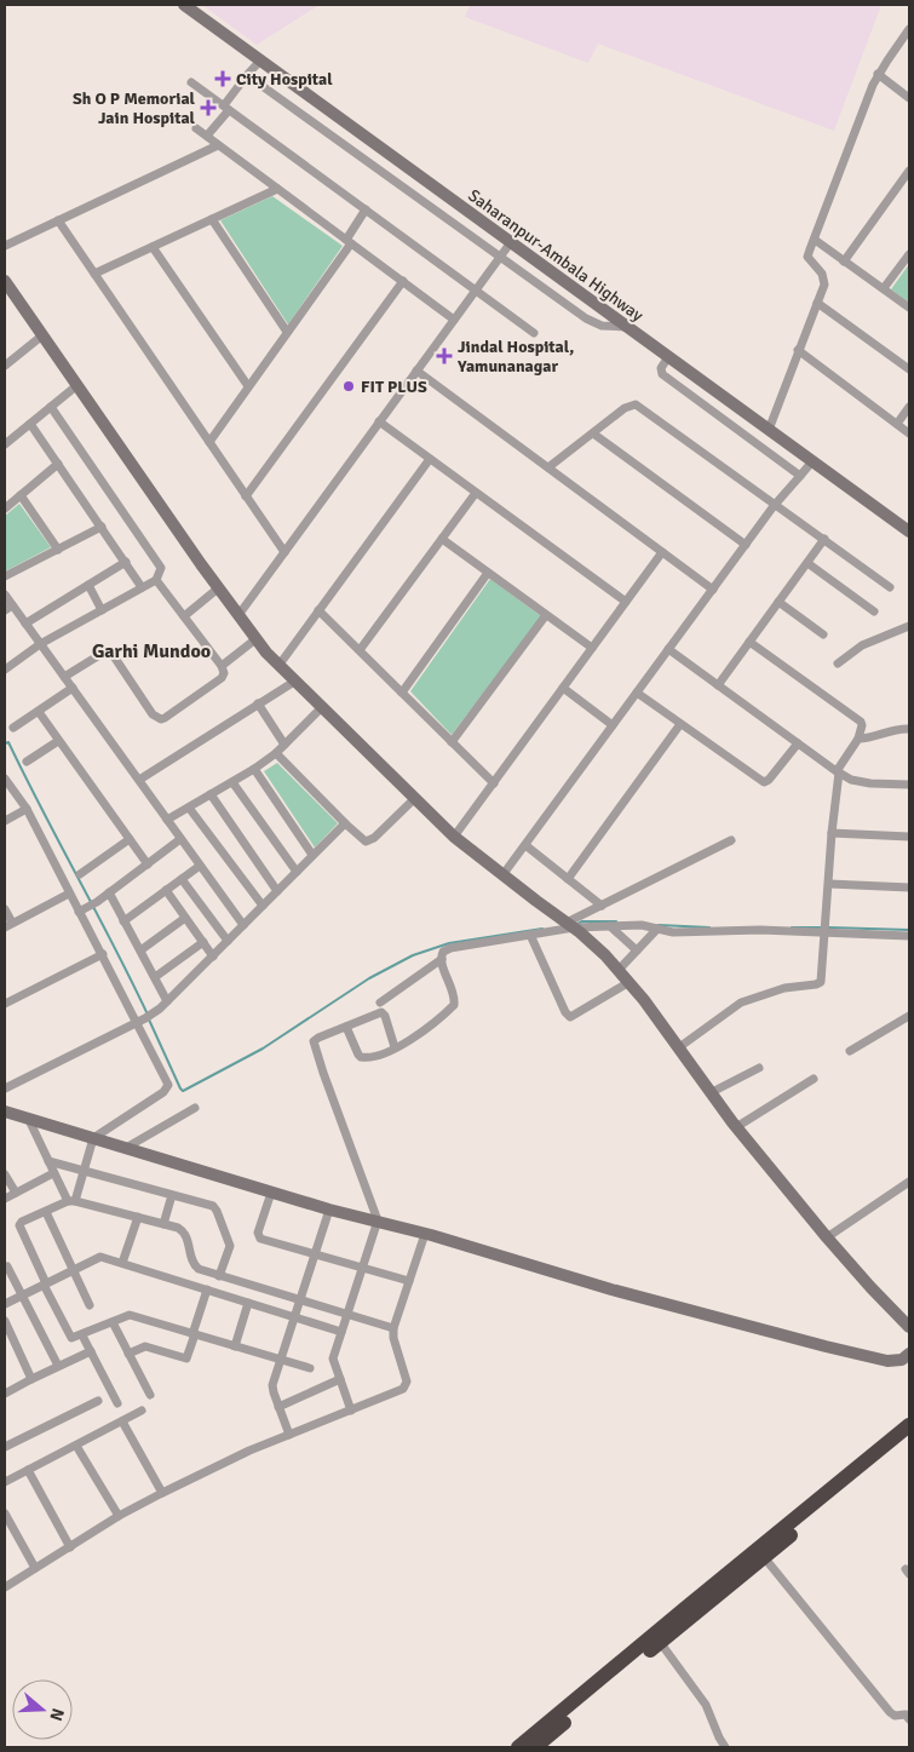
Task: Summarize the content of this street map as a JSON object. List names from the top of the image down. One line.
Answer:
{"streets":{"street":["Saharanpur-Ambala Highway"]},"districts":["Garhi Mundoo"],"places":{"health":["City Hospital","Sh O P Memorial Jain Hospital","Jindal Hospital, Yamunanagar"],"other":["FIT PLUS"]},"north":"right"}
